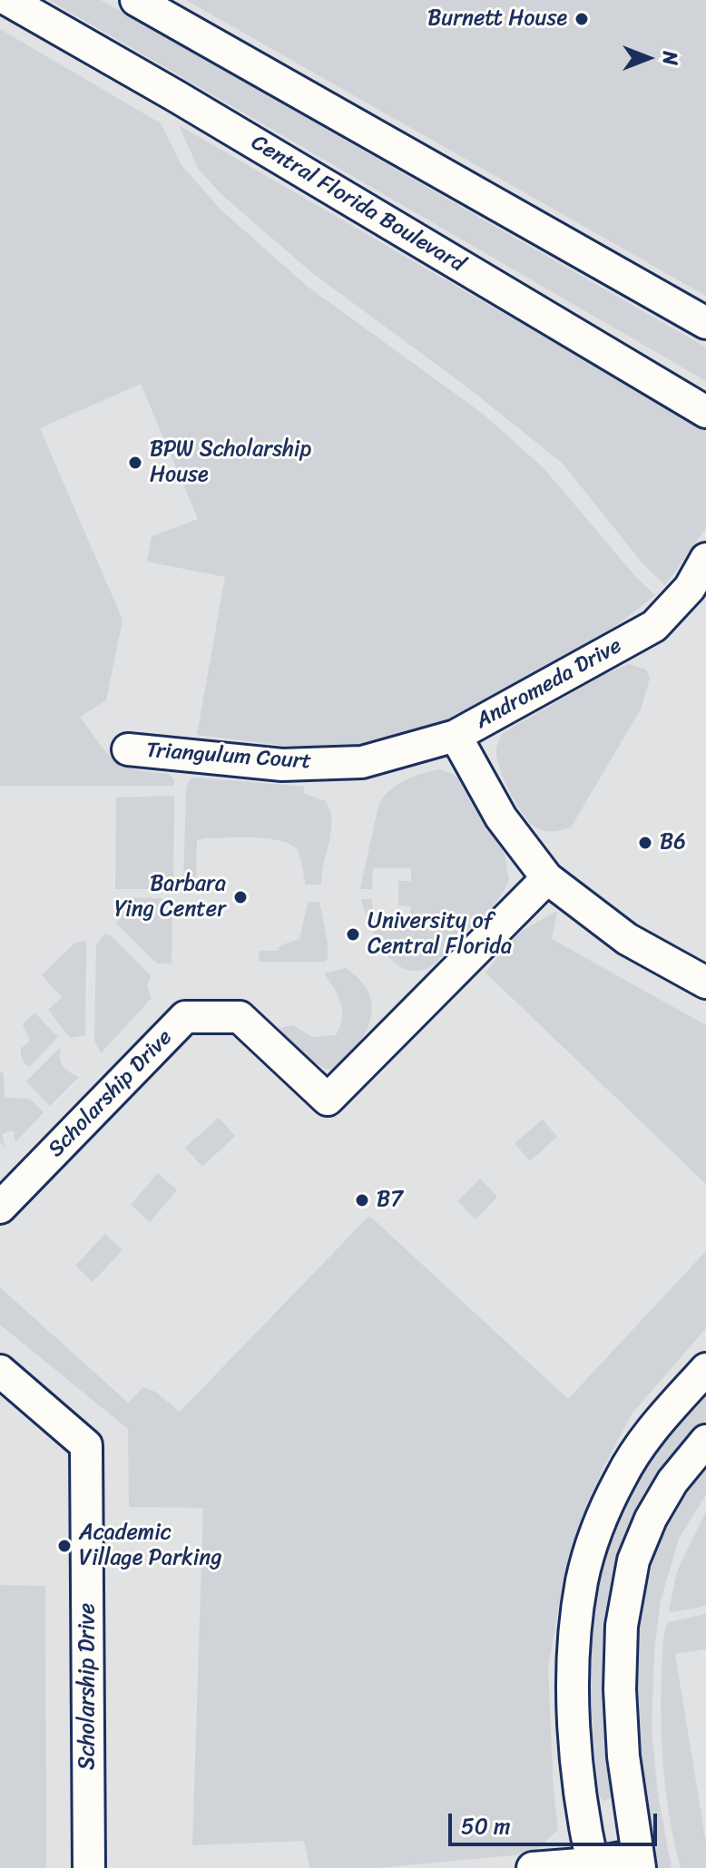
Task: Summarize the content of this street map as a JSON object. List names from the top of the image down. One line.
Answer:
{"streets":{"street":["Central Florida Boulevard","Andromeda Drive","Triangulum Court","Scholarship Drive"]},"crossings":[["Andromeda Drive","Triangulum Court"],["Andromeda Drive","Scholarship Drive"]],"places":["Burnett House","BPW Scholarship House","B6","Barbara Ying Center","University of Central Florida","B7","Academic Village Parking"],"scale_bar":"50 m","north":"right"}
